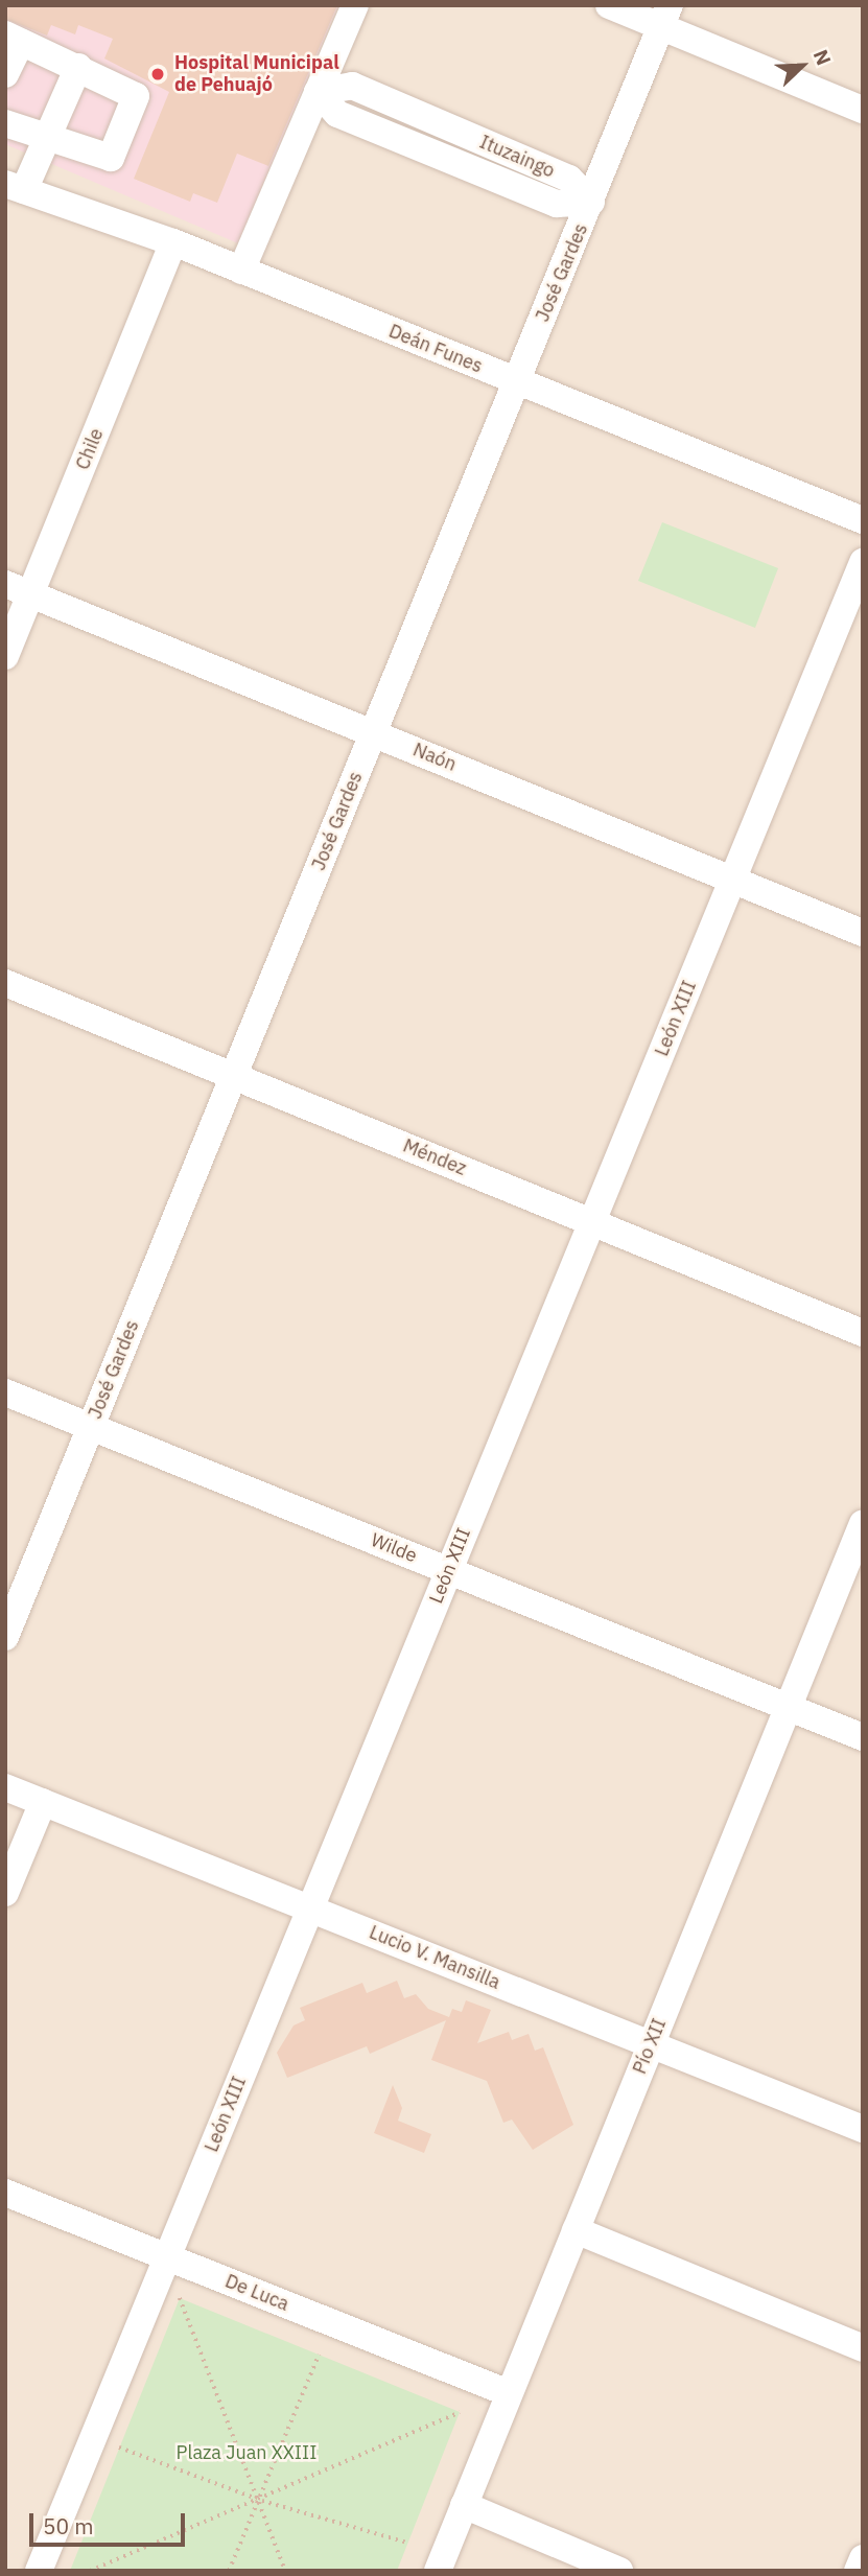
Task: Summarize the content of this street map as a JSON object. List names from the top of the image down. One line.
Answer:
{"streets":{"street":["Ituzaingo","José Gardes","Deán Funes","Chile","Naón","León XIII","Méndez","Wilde","Lucio V. Mansilla","Pío XII","De Luca"]},"crossings":[["Ituzaingo","José Gardes"],["José Gardes","Deán Funes"],["José Gardes","Naón"],["José Gardes","Méndez"],["José Gardes","Wilde"],["Deán Funes","Chile"],["Chile","Naón"],["Naón","León XIII"],["León XIII","Méndez"],["León XIII","Wilde"],["León XIII","Lucio V. Mansilla"],["León XIII","De Luca"],["Wilde","Pío XII"],["Lucio V. Mansilla","Pío XII"],["Pío XII","De Luca"]],"parks":["Plaza Juan XXIII"],"places":["Hospital Municipal de Pehuajó"],"scale_bar":"50 m","north":"top right"}
